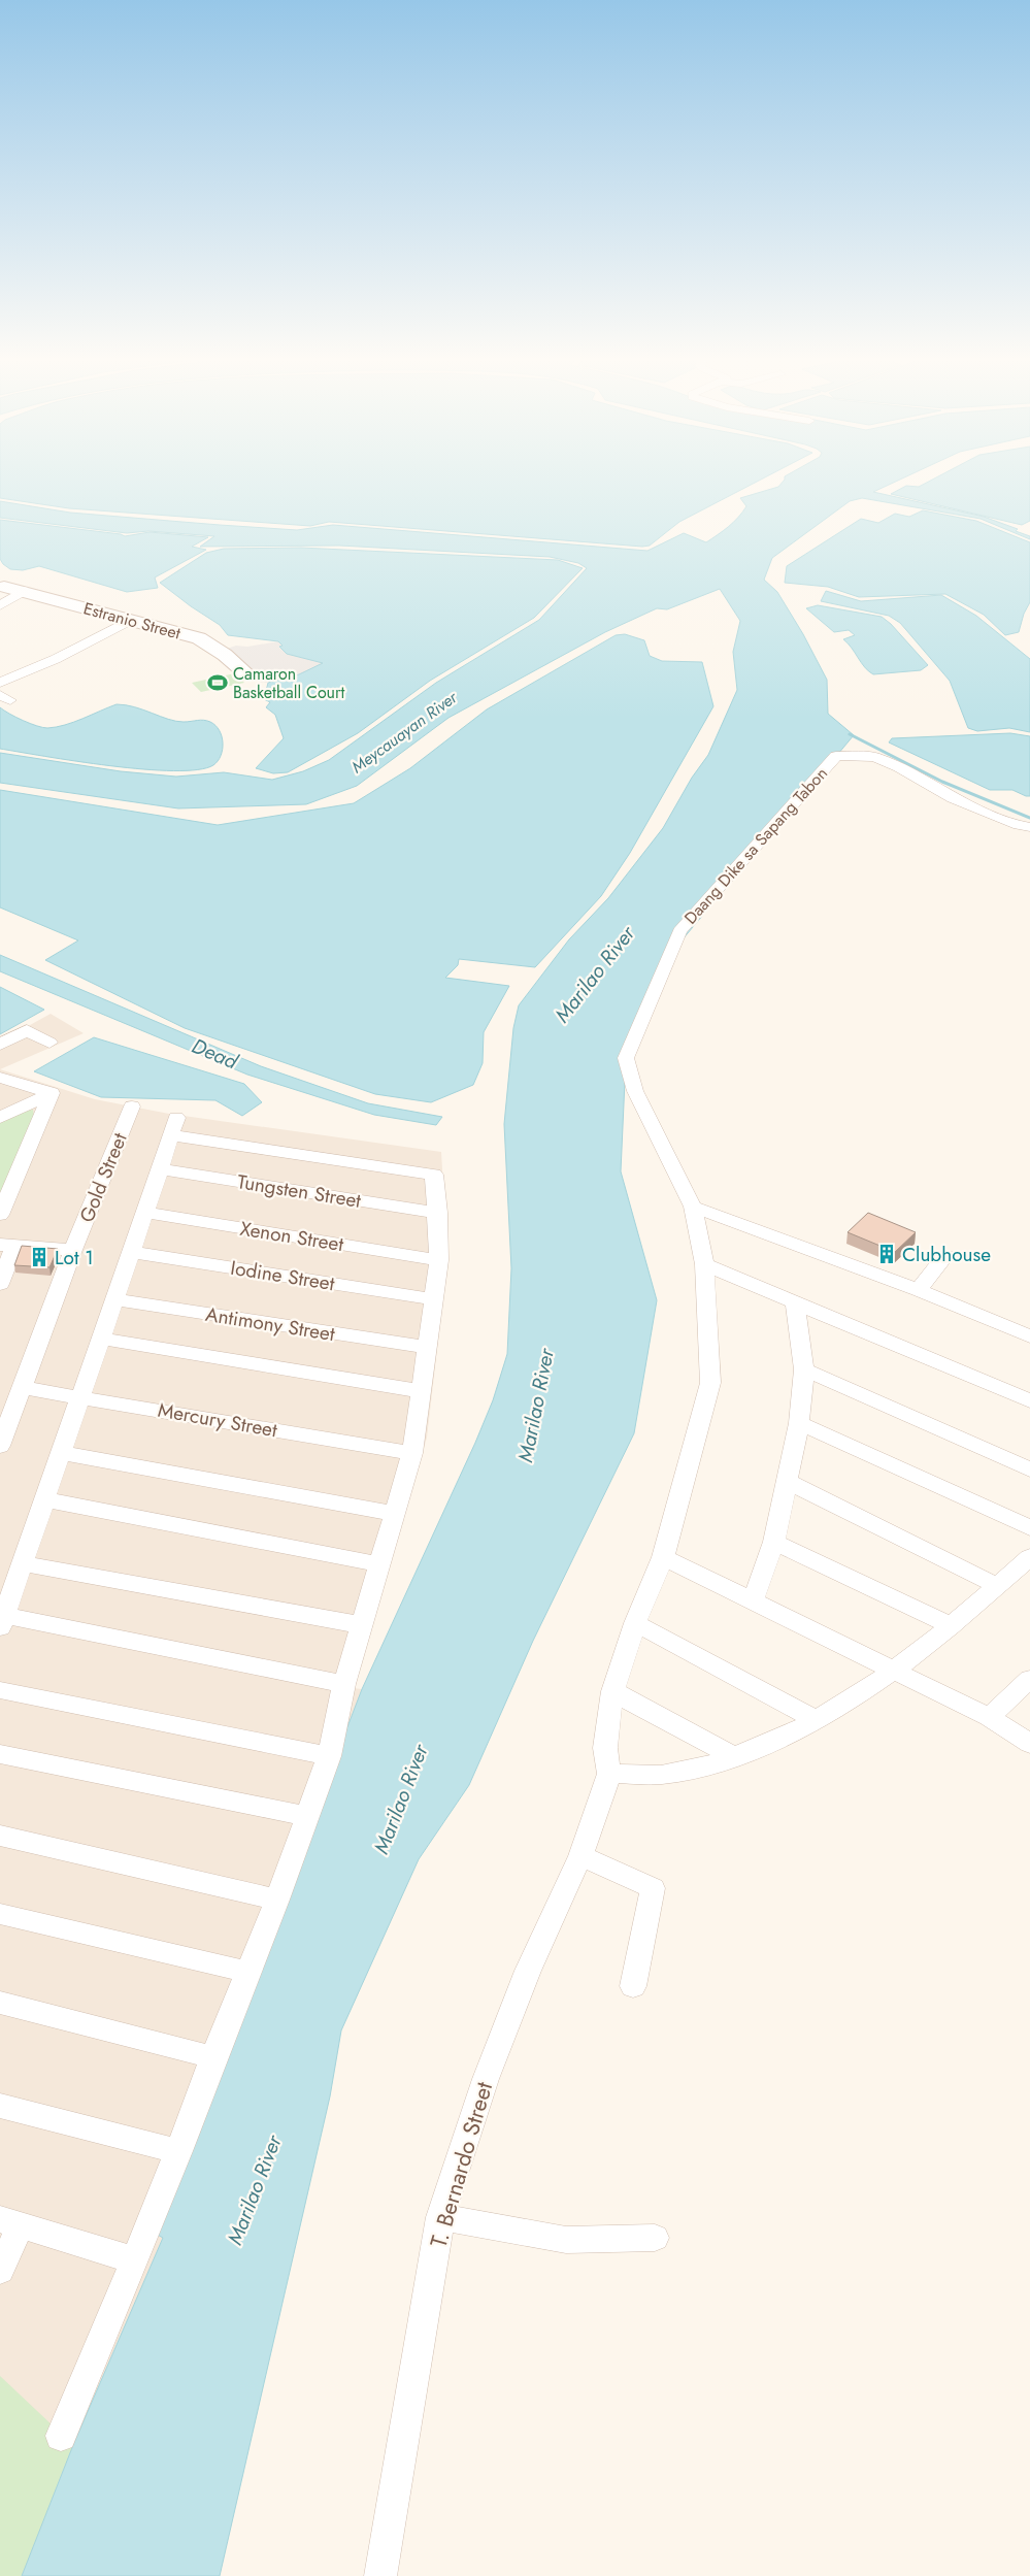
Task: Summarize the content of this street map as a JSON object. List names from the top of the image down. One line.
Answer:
{"streets":{"street":["Estranio Street","Daang Dike sa Sapang Tabon","Gold Street","Tungsten Street","Xenon Street","Iodine Street","Antimony Street","Mercury Street","T. Bernardo Street"]},"crossings":[["Gold Street","Mercury Street"]],"water":["Meycauayan River","Marilao River","Dead"],"places":{"sports":["Camaron Basketball Court"],"building":["Clubhouse","Lot 1"]}}
